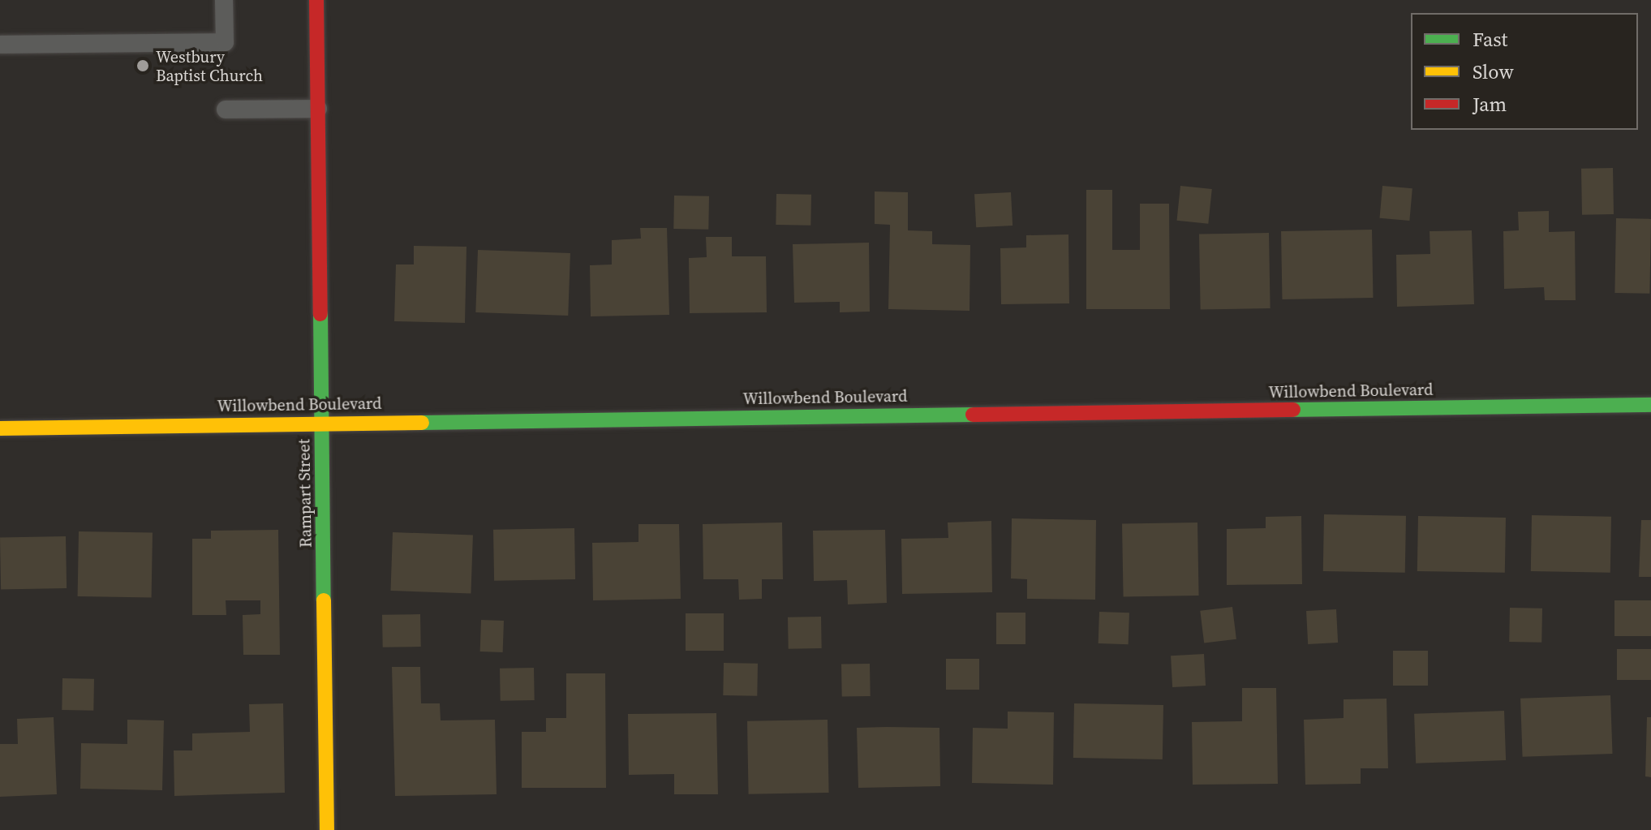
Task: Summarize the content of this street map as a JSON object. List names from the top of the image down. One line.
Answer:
{"streets":{"main road":["Willowbend Boulevard","Rampart Street"]},"crossings":[["Willowbend Boulevard","Rampart Street"]],"places":["Westbury Baptist Church"],"legend":["Fast","Slow","Jam"]}
